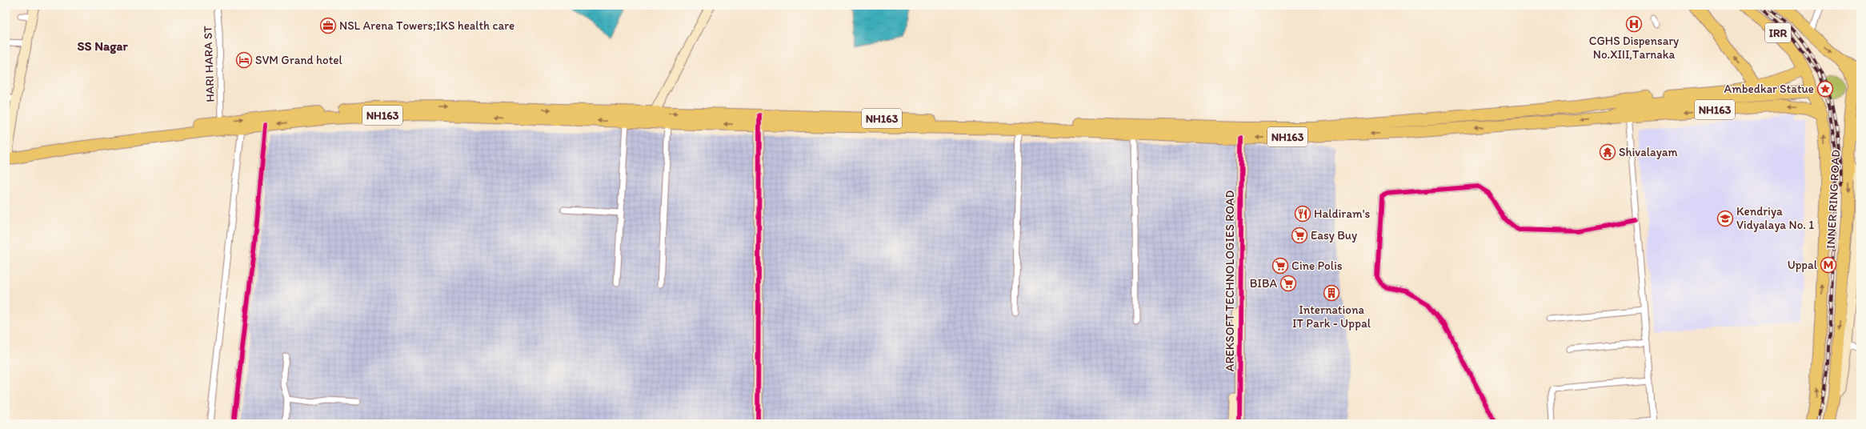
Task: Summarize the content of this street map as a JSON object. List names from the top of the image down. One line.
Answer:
{"streets":{"highway":["IRR","NH163","INNER RING ROAD"],"street":["HARI HARA ST","AREKSOFT TECHNOLOGIES ROAD"]},"crossings":[["HARI HARA ST","NH163"],["NH163","INNER RING ROAD"],["NH163","AREKSOFT TECHNOLOGIES ROAD"]],"districts":["SS Nagar"],"places":{"hospital":["CGHS Dispensary No.XIII,Tarnaka"],"office":["NSL Arena Towers;IKS health care"],"hotel":["SVM Grand hotel"],"place":["Ambedkar Statue"],"temple":["Shivalayam"],"restaurant":["Haldiram's"],"school or university":["Kendriya Vidyalaya No. 1"],"supermarket":["Easy Buy","Cine Polis","BIBA"],"metro station":["Uppal"],"building":["Internationa IT Park - Uppal"]}}
